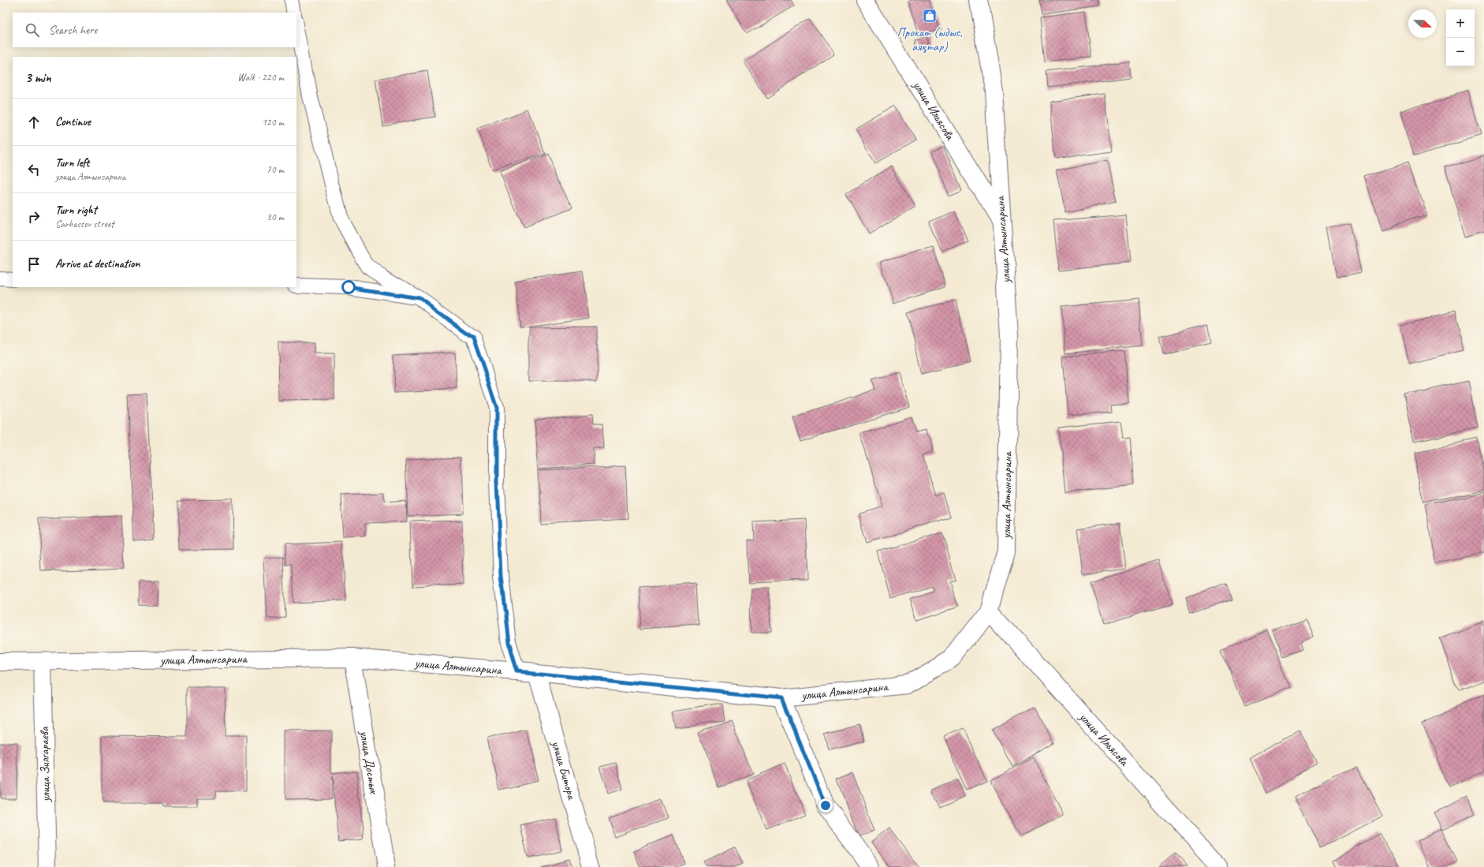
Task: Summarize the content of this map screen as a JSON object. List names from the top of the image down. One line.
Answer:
{"streets":{"street":["улица Ильясова","улица Алтынсарина","улица Достык","улица Зилгараева","улица Битора"]},"crossings":[["улица Ильясова","улица Алтынсарина"],["улица Алтынсарина","улица Достык"],["улица Алтынсарина","улица Зилгараева"],["улица Алтынсарина","улица Битора"]],"places":{"shop":["Прокат (ыдыс, аяқтар)"]},"north":"right","page":{"map_buttons":["+","−"],"search":"Search here","heading":["3 min","Walk · 220 m"],"list":[["Continue","120 m"],["Turn left","улица Алтынсарина","70 m"],["Turn right","Sarbassov street","30 m"],"Arrive at destination"]}}
